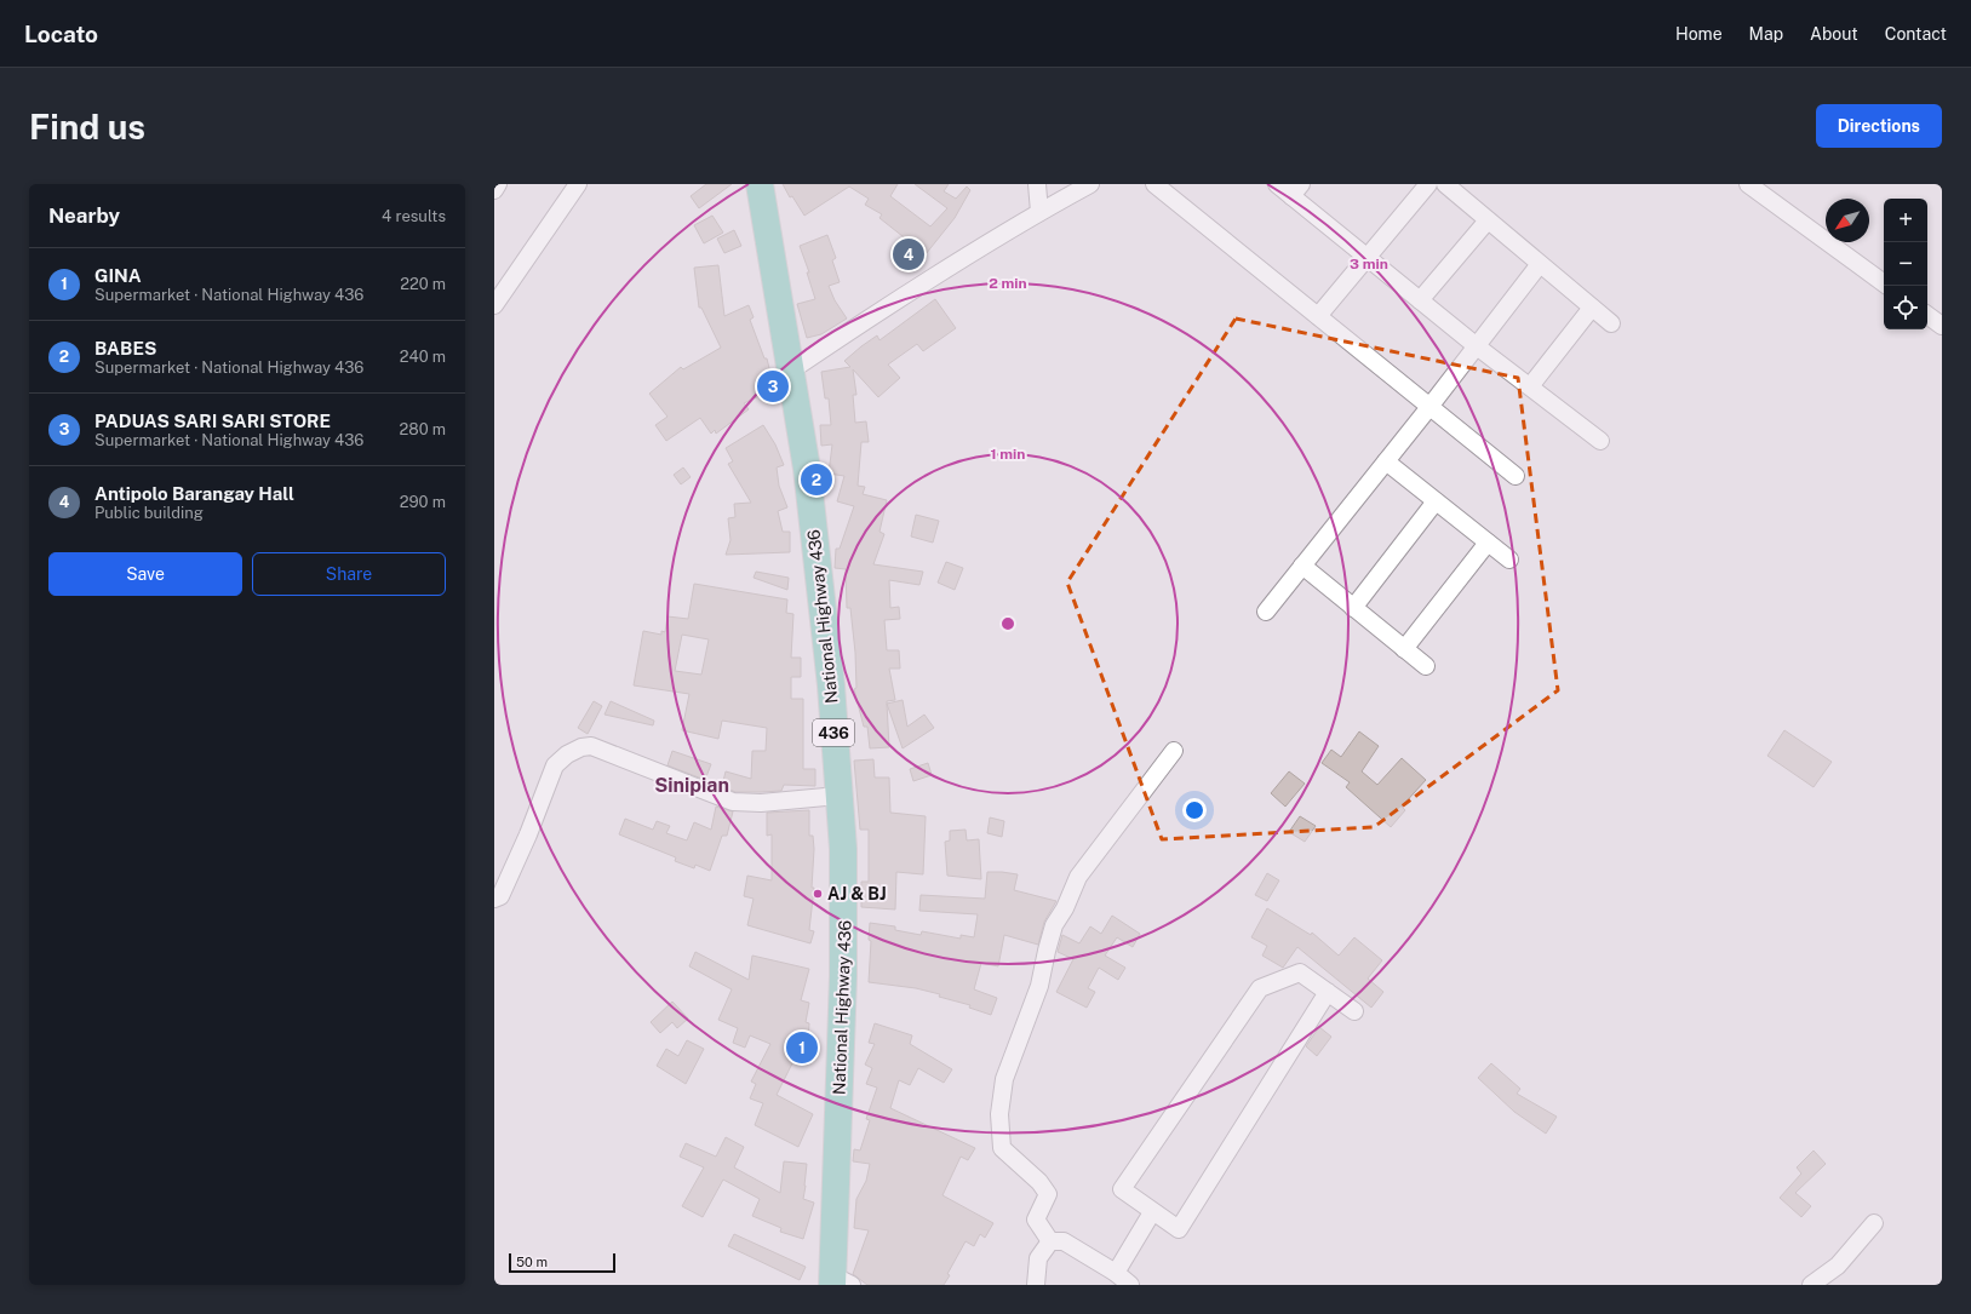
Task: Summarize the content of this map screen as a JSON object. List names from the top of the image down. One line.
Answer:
{"streets":{"main road":["National Highway 436","436"]},"districts":["Sinipian"],"places":["AJ & BJ"],"scale_bar":"50 m","north":"bottom left","page":{"header":"Locato","nav":["Home","Map","About","Contact"],"buttons":["Directions",["Save","Share"]],"title":"Find us","heading":["Nearby","4 results"],"map_buttons":["+","−"],"pins":["4","3","2","1"],"list":[{"mark":"1","name":"GINA","note":"Supermarket · National Highway 436","value":"220 m"},{"mark":"2","name":"BABES","note":"Supermarket · National Highway 436","value":"240 m"},{"mark":"3","name":"PADUAS SARI SARI STORE","note":"Supermarket · National Highway 436","value":"280 m"},{"mark":"4","name":"Antipolo Barangay Hall","note":"Public building","value":"290 m"}],"scale":"50 m"},"rings":["3 min","2 min","1 min"]}
